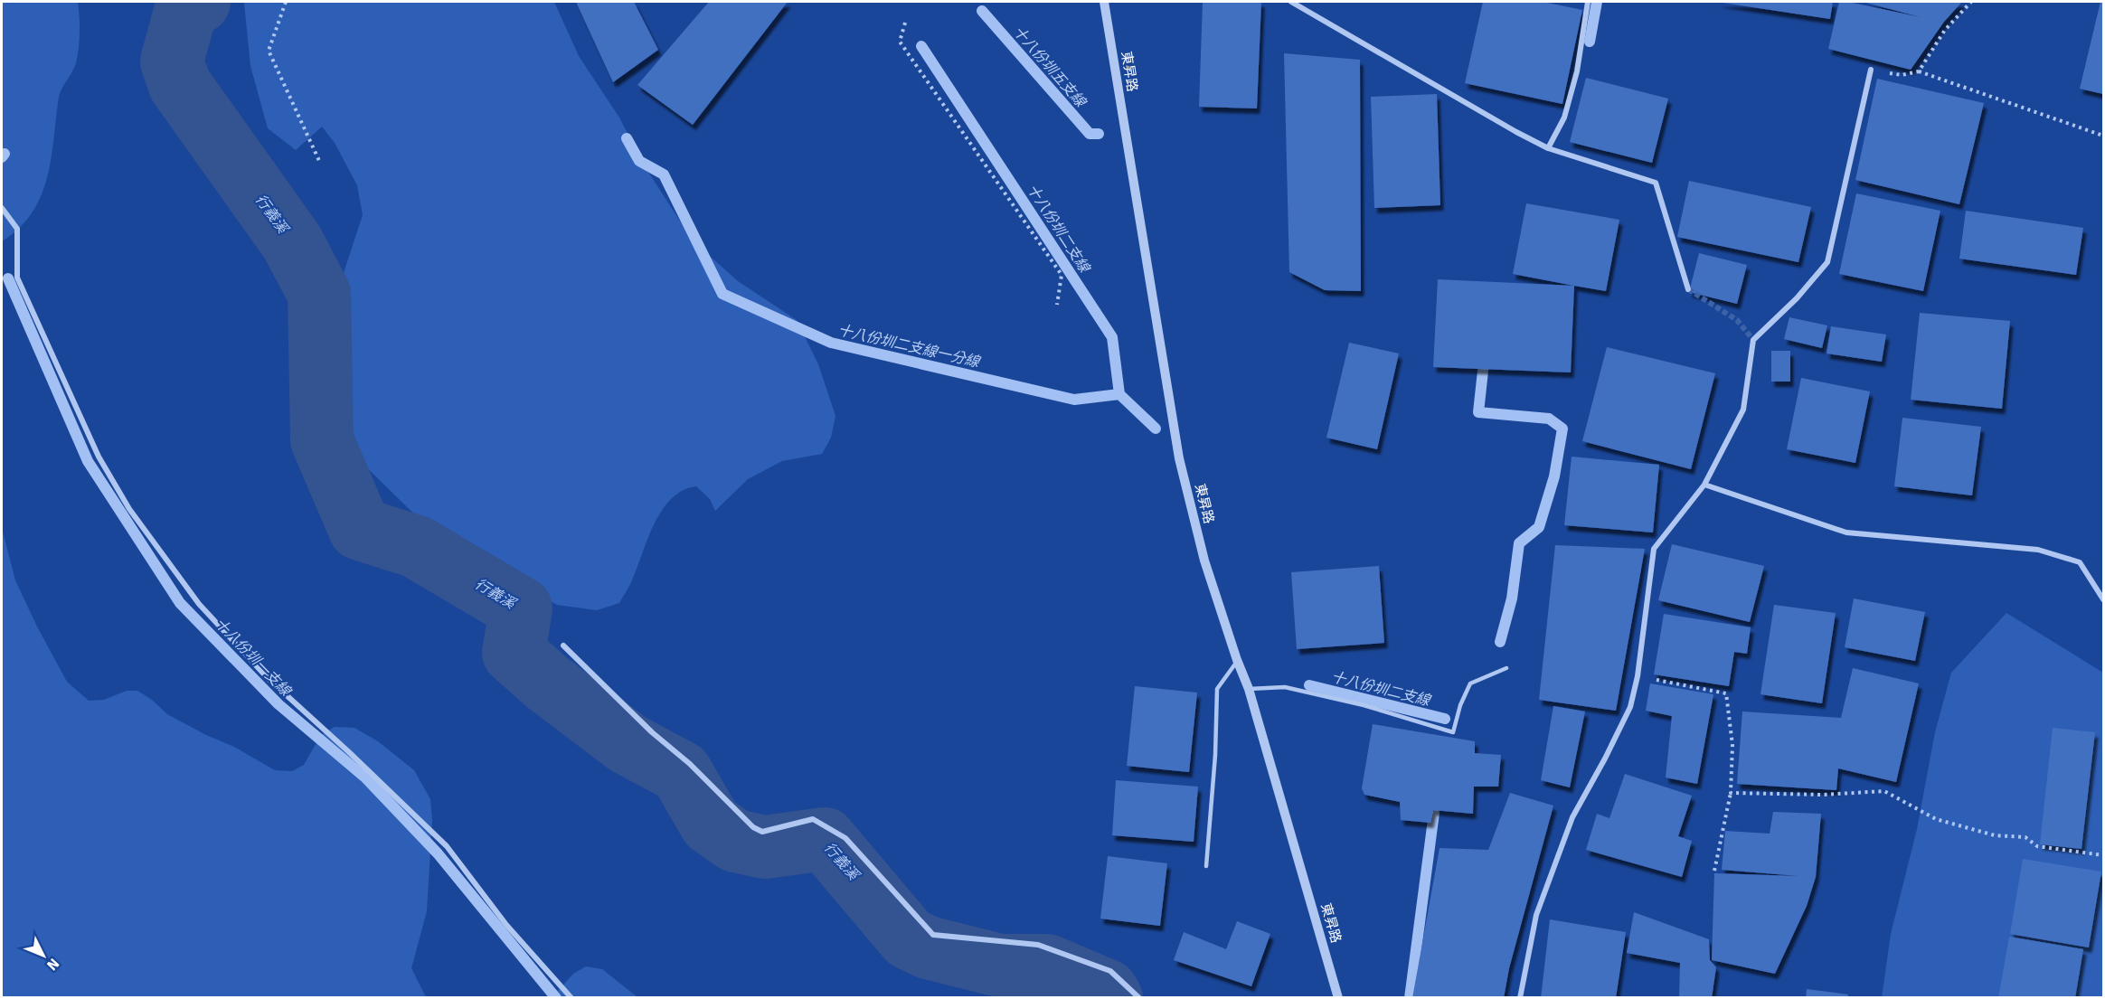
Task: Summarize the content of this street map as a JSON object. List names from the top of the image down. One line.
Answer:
{"streets":{"street":["東昇路"]},"water":["十八份圳五支線","行義溪","十八份圳二支線","十八份圳二支線一分線","十八份圳一支線"],"north":"bottom right"}
